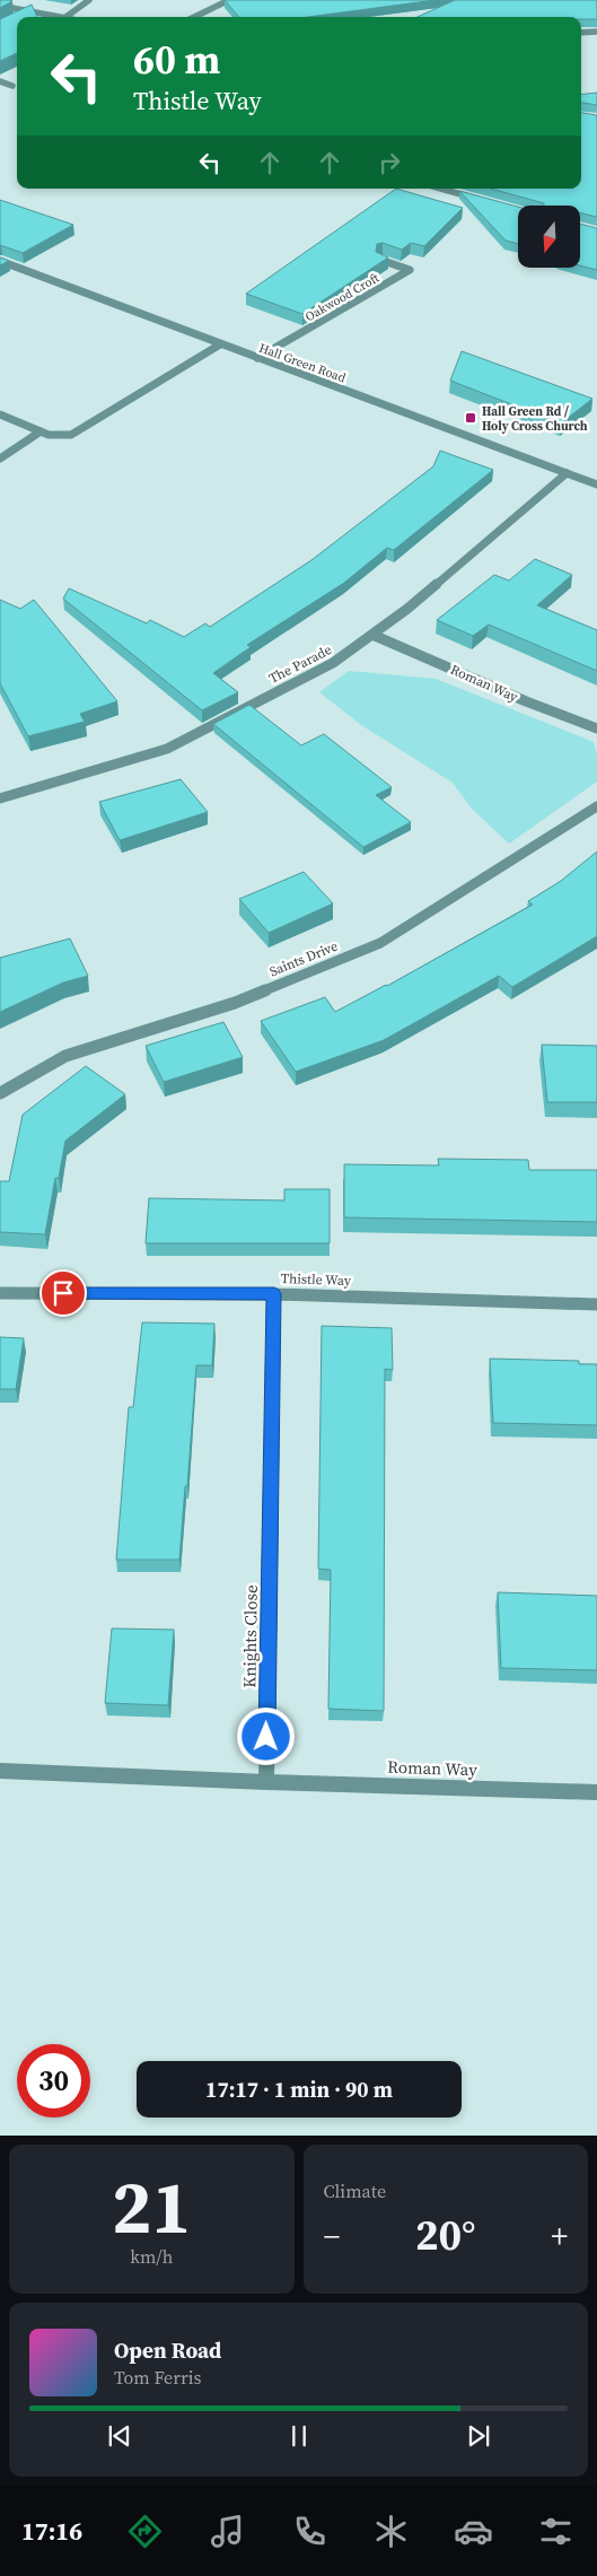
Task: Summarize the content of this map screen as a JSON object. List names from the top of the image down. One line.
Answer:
{"streets":{"street":["Oakwood Croft","Hall Green Road","The Parade","Roman Way","Saints Drive","Thistle Way","Knights Close"]},"crossings":[["Oakwood Croft","Hall Green Road"],["Hall Green Road","The Parade"],["The Parade","Roman Way"],["Roman Way","Knights Close"],["Thistle Way","Knights Close"]],"places":{"transit":["Hall Green Rd / Holy Cross Church"]},"north":"bottom","page":{"turn":["60 m","Thistle Way"],"limit":"30","trip":"17:17 · 1 min · 90 m","tile":[["21","km/h"],"Climate"],"heat":["−","20°","+"],"song":["Open Road","Tom Ferris"],"tabs":"17:16"}}
